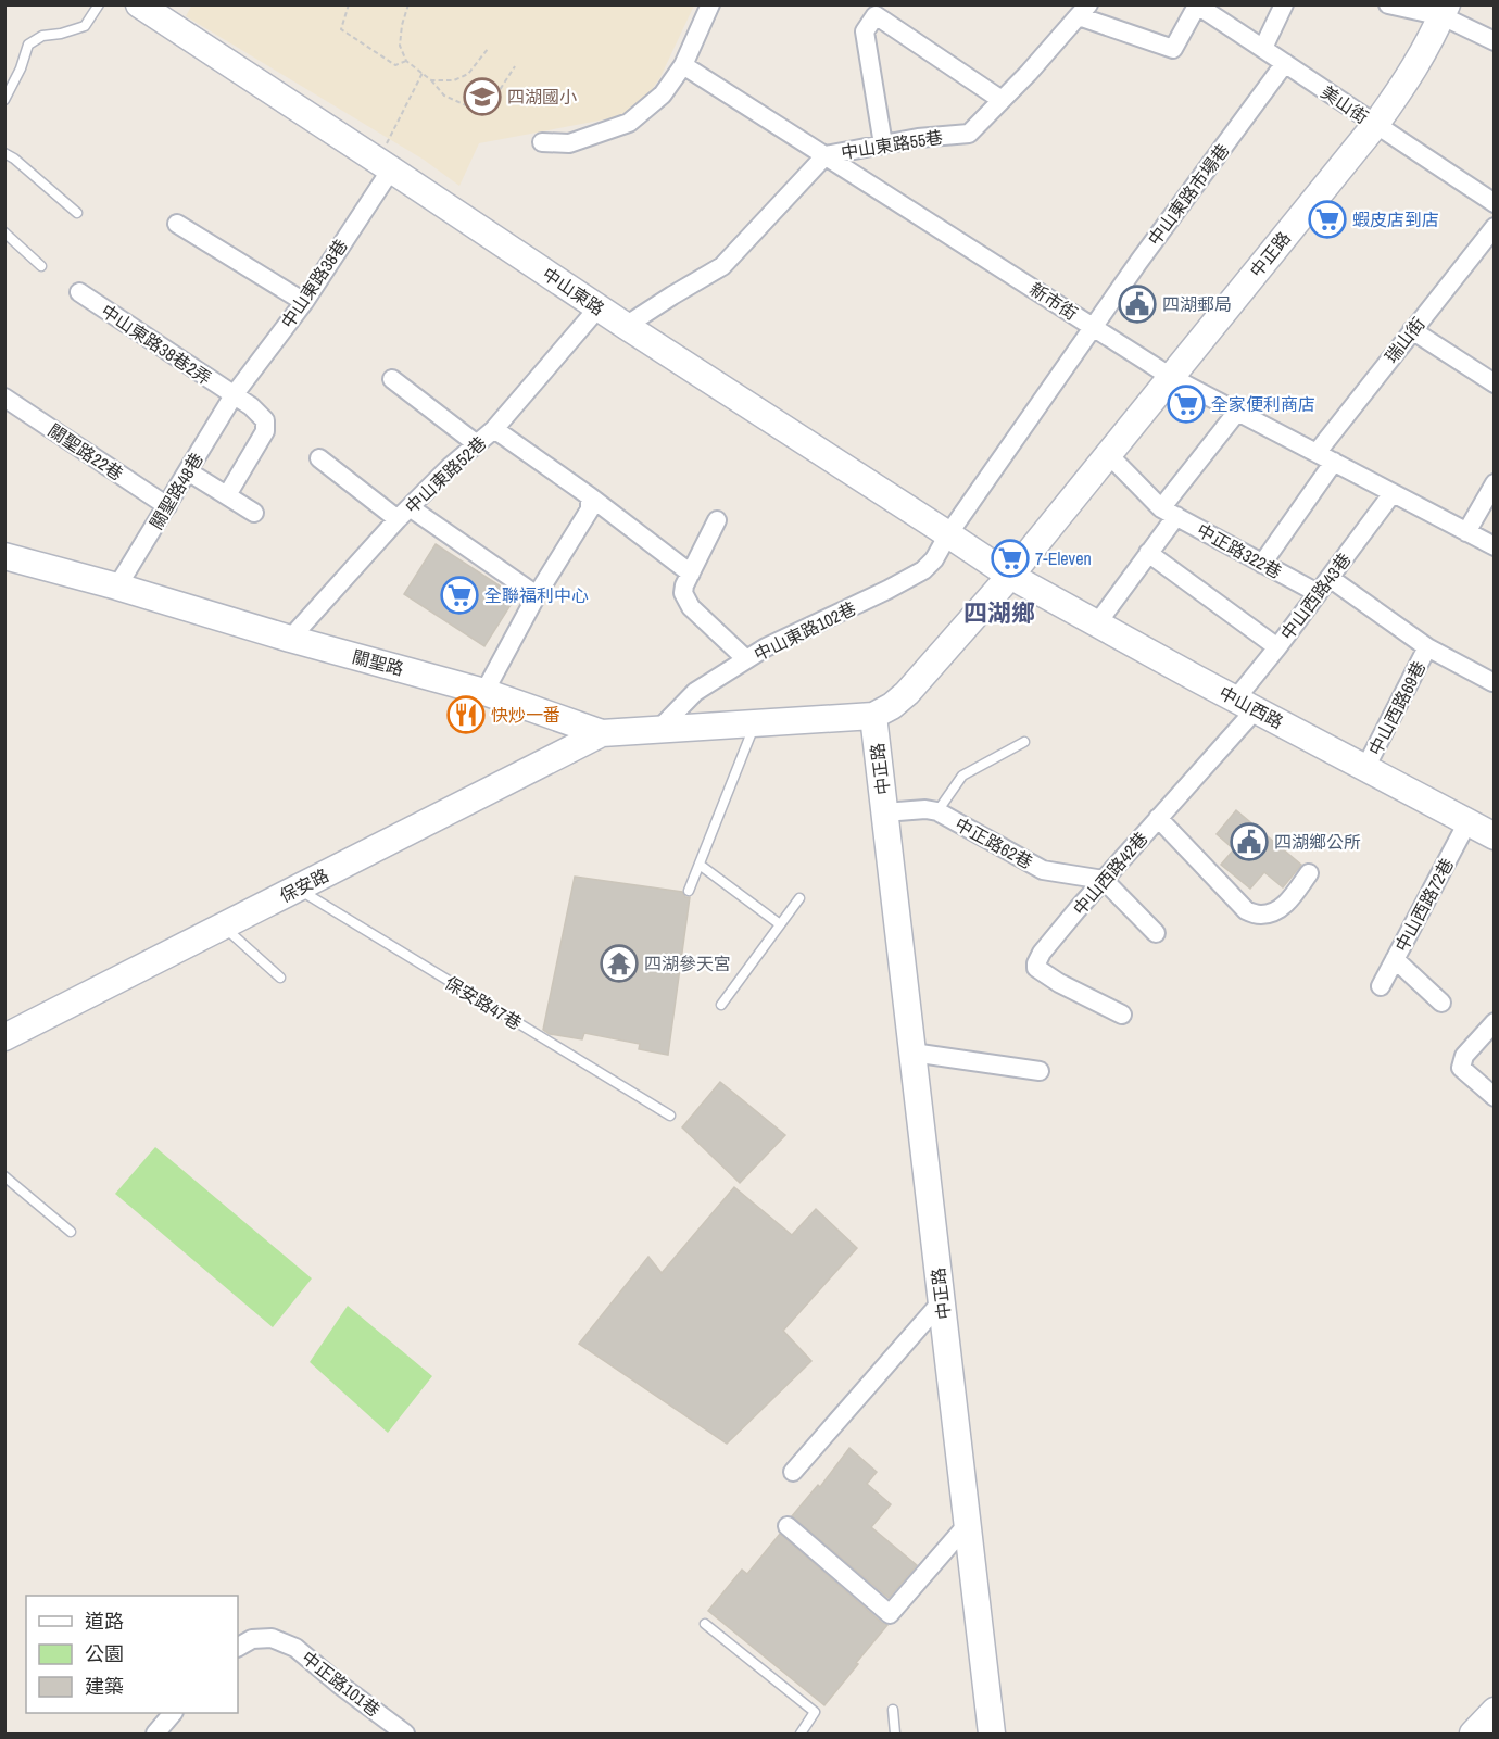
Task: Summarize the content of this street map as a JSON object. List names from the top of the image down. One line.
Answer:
{"streets":{"main road":["中正路","中山東路","關聖路","中山西路","保安路"],"street":["美山街","中山東路55巷","中山東路市場巷","中山東路38巷","新市街","瑞山街","中山東路38巷2弄","關聖路22巷","中山東路52巷","關聖路48巷","中正路322巷","中山西路43巷","中山東路102巷","中山西路69巷","中正路62巷","中山西路42巷","中山西路72巷","中正路101巷"],"lane":["保安路47巷"]},"crossings":[["美山街","中山東路市場巷"],["美山街","中正路"],["中山東路55巷","中山東路"],["中山東路55巷","新市街"],["中山東路市場巷","中山東路"],["中山東路市場巷","新市街"],["中山東路市場巷","中山東路102巷"],["中正路","中山東路"],["中正路","新市街"],["中正路","中正路322巷"],["中正路","關聖路"],["中正路","中山西路"],["中正路","中正路62巷"],["中山東路38巷","中山東路"],["中山東路38巷","中山東路38巷2弄"],["中山東路38巷","關聖路48巷"],["中山東路","中山東路52巷"],["中山東路","中山東路102巷"],["中山東路","中山西路"],["新市街","瑞山街"],["新市街","中山西路43巷"],["中山東路38巷2弄","關聖路48巷"],["關聖路22巷","關聖路48巷"],["中山東路52巷","關聖路"],["關聖路48巷","關聖路"],["中正路322巷","中山西路43巷"],["中山西路43巷","中山西路"],["中山西路43巷","中山西路69巷"],["中山西路43巷","中山西路42巷"],["中山東路102巷","關聖路"],["關聖路","保安路"],["中山西路","中山西路69巷"],["中山西路","中山西路42巷"],["中山西路","中山西路72巷"],["中正路62巷","中山西路42巷"],["保安路","保安路47巷"]],"districts":["四湖鄉"],"places":{"school or university":["四湖國小"],"supermarket":["蝦皮店到店","全家便利商店","7-Eleven","全聯福利中心"],"public building":["四湖郵局","四湖鄉公所"],"restaurant":["快炒一番"],"temple":["四湖參天宮"]},"legend":["道路","公園","建築"]}
